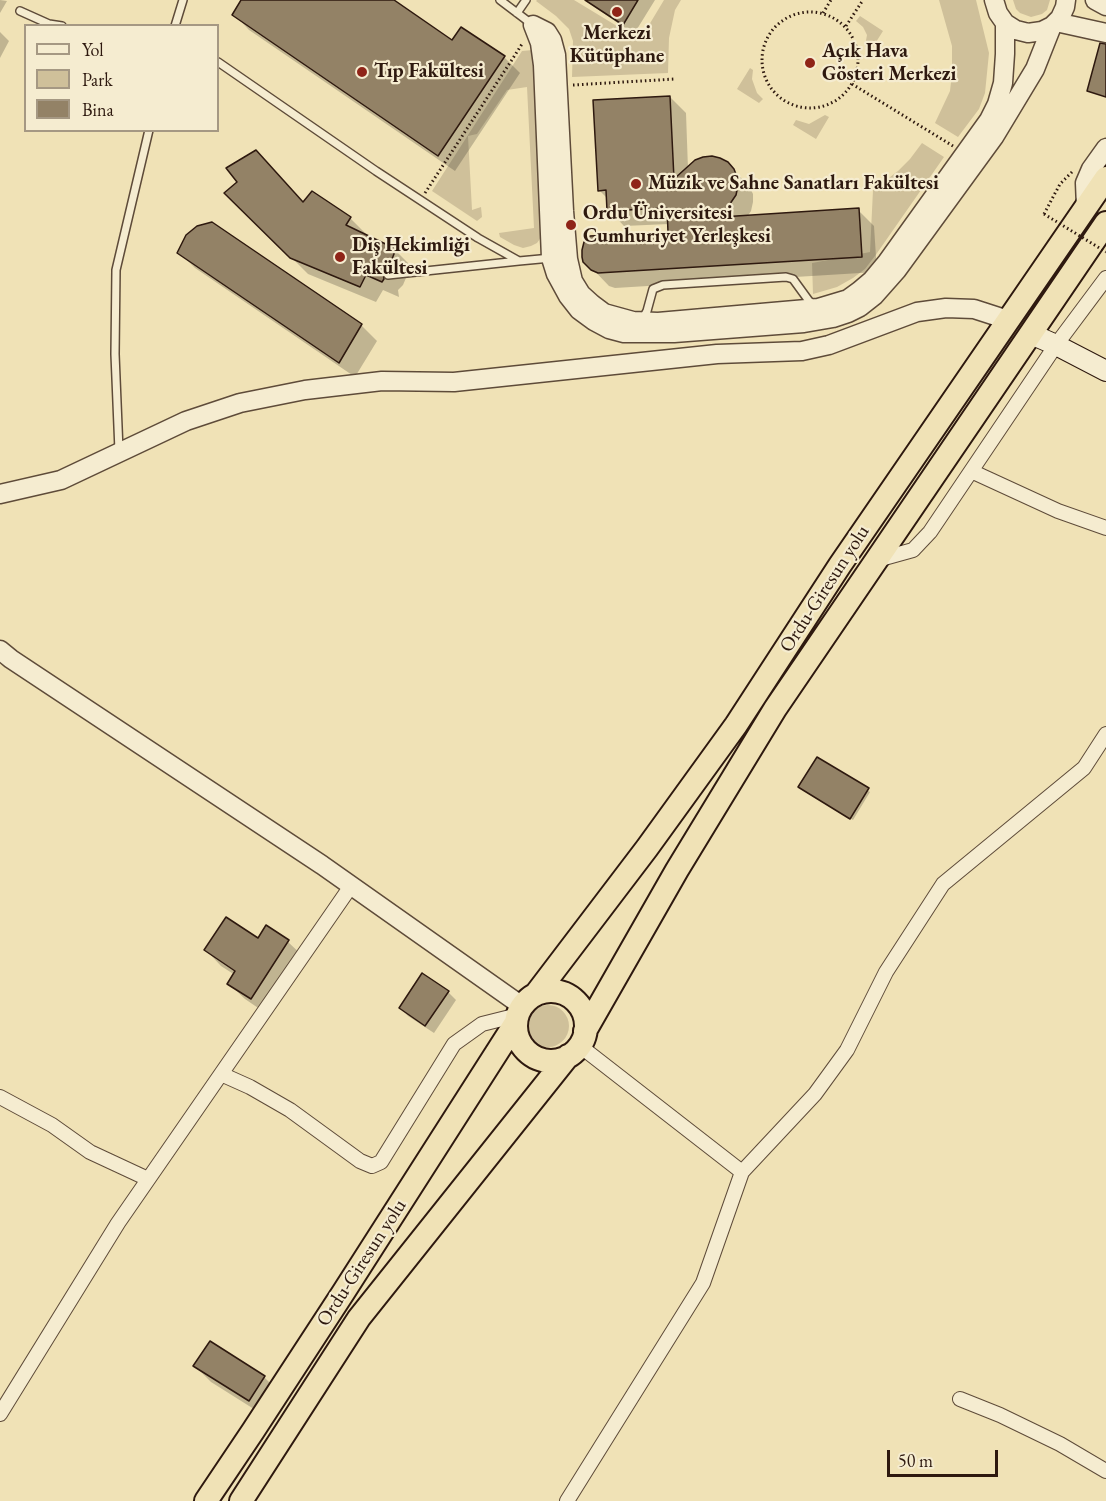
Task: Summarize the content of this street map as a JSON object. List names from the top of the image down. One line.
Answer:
{"streets":{"highway":["Ordu-Giresun yolu"]},"places":["Merkezi Kütüphane","Açık Hava Gösteri Merkezi","Tıp Fakültesi","Müzik ve Sahne Sanatları Fakültesi","Ordu Üniversitesi Cumhuriyet Yerleşkesi","Diş Hekimliği Fakültesi"],"legend":["Yol","Park","Bina"],"scale_bar":"50 m"}
